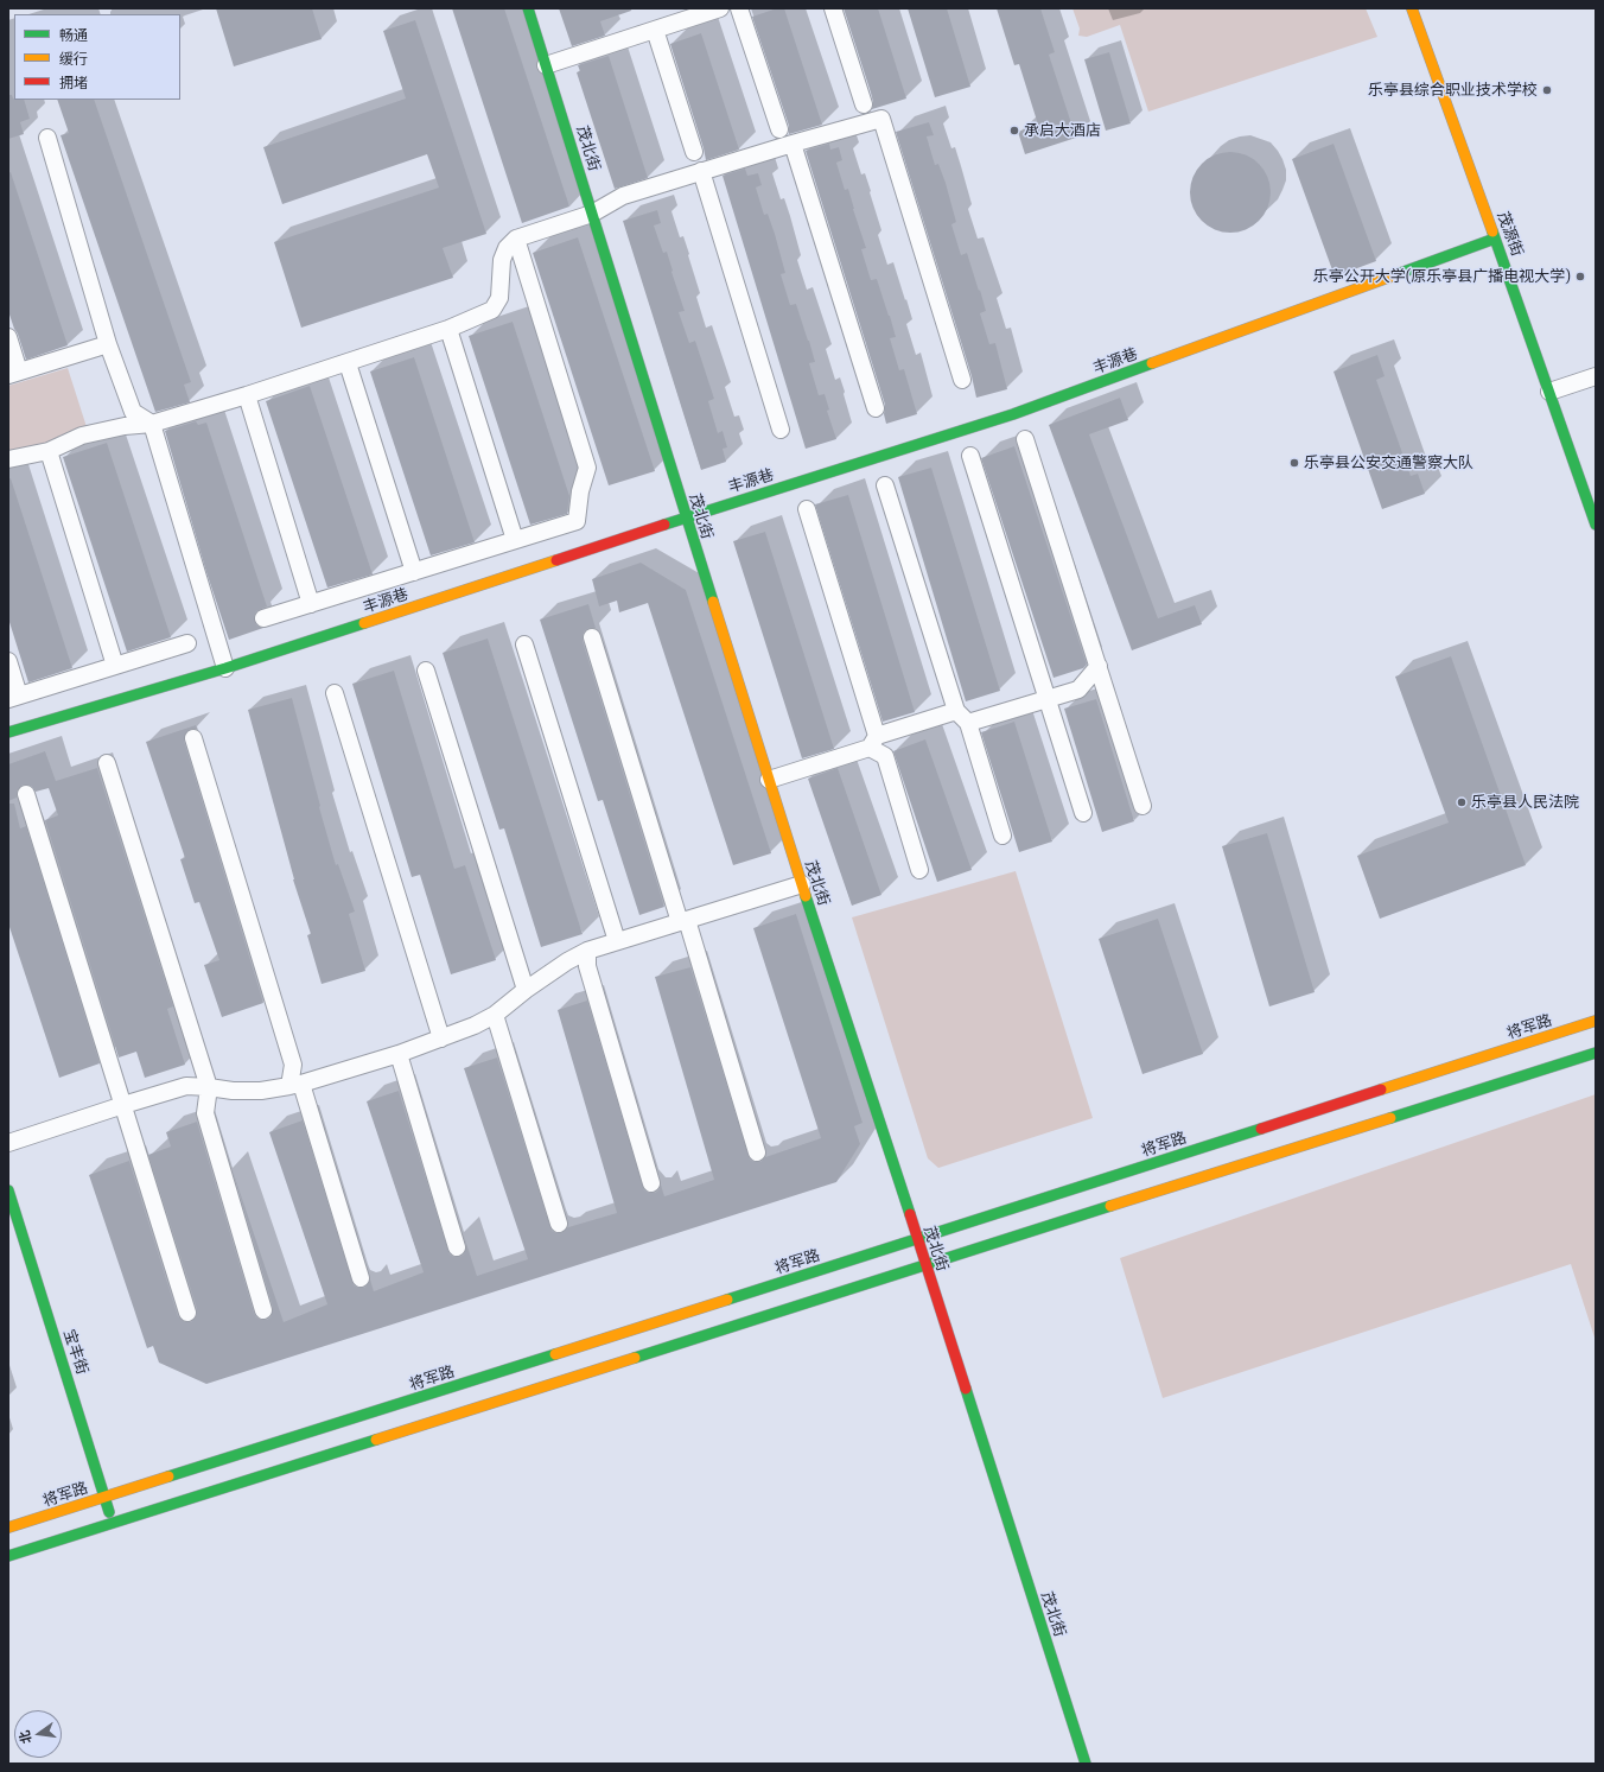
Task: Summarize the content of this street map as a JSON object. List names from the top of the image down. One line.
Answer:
{"streets":{"main road":["茂北街","茂源街","丰源巷","将军路","宝丰街"]},"crossings":[["茂北街","丰源巷"],["茂北街","将军路"],["茂源街","丰源巷"],["将军路","宝丰街"]],"places":["乐亭县综合职业技术学校","承启大酒店","乐亭公开大学(原乐亭县广播电视大学)","乐亭县公安交通警察大队","乐亭县人民法院"],"legend":["畅通","缓行","拥堵"],"north":"left"}
